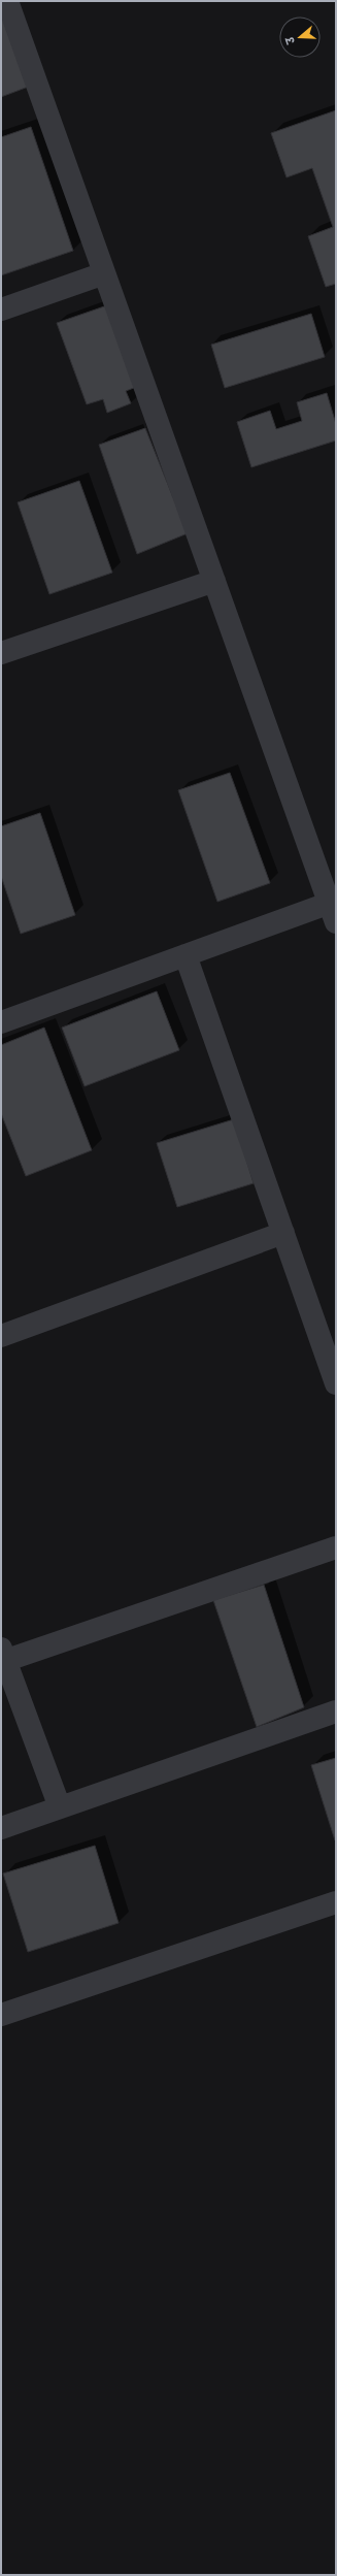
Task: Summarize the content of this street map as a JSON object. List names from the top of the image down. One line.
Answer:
{"north":"left"}
